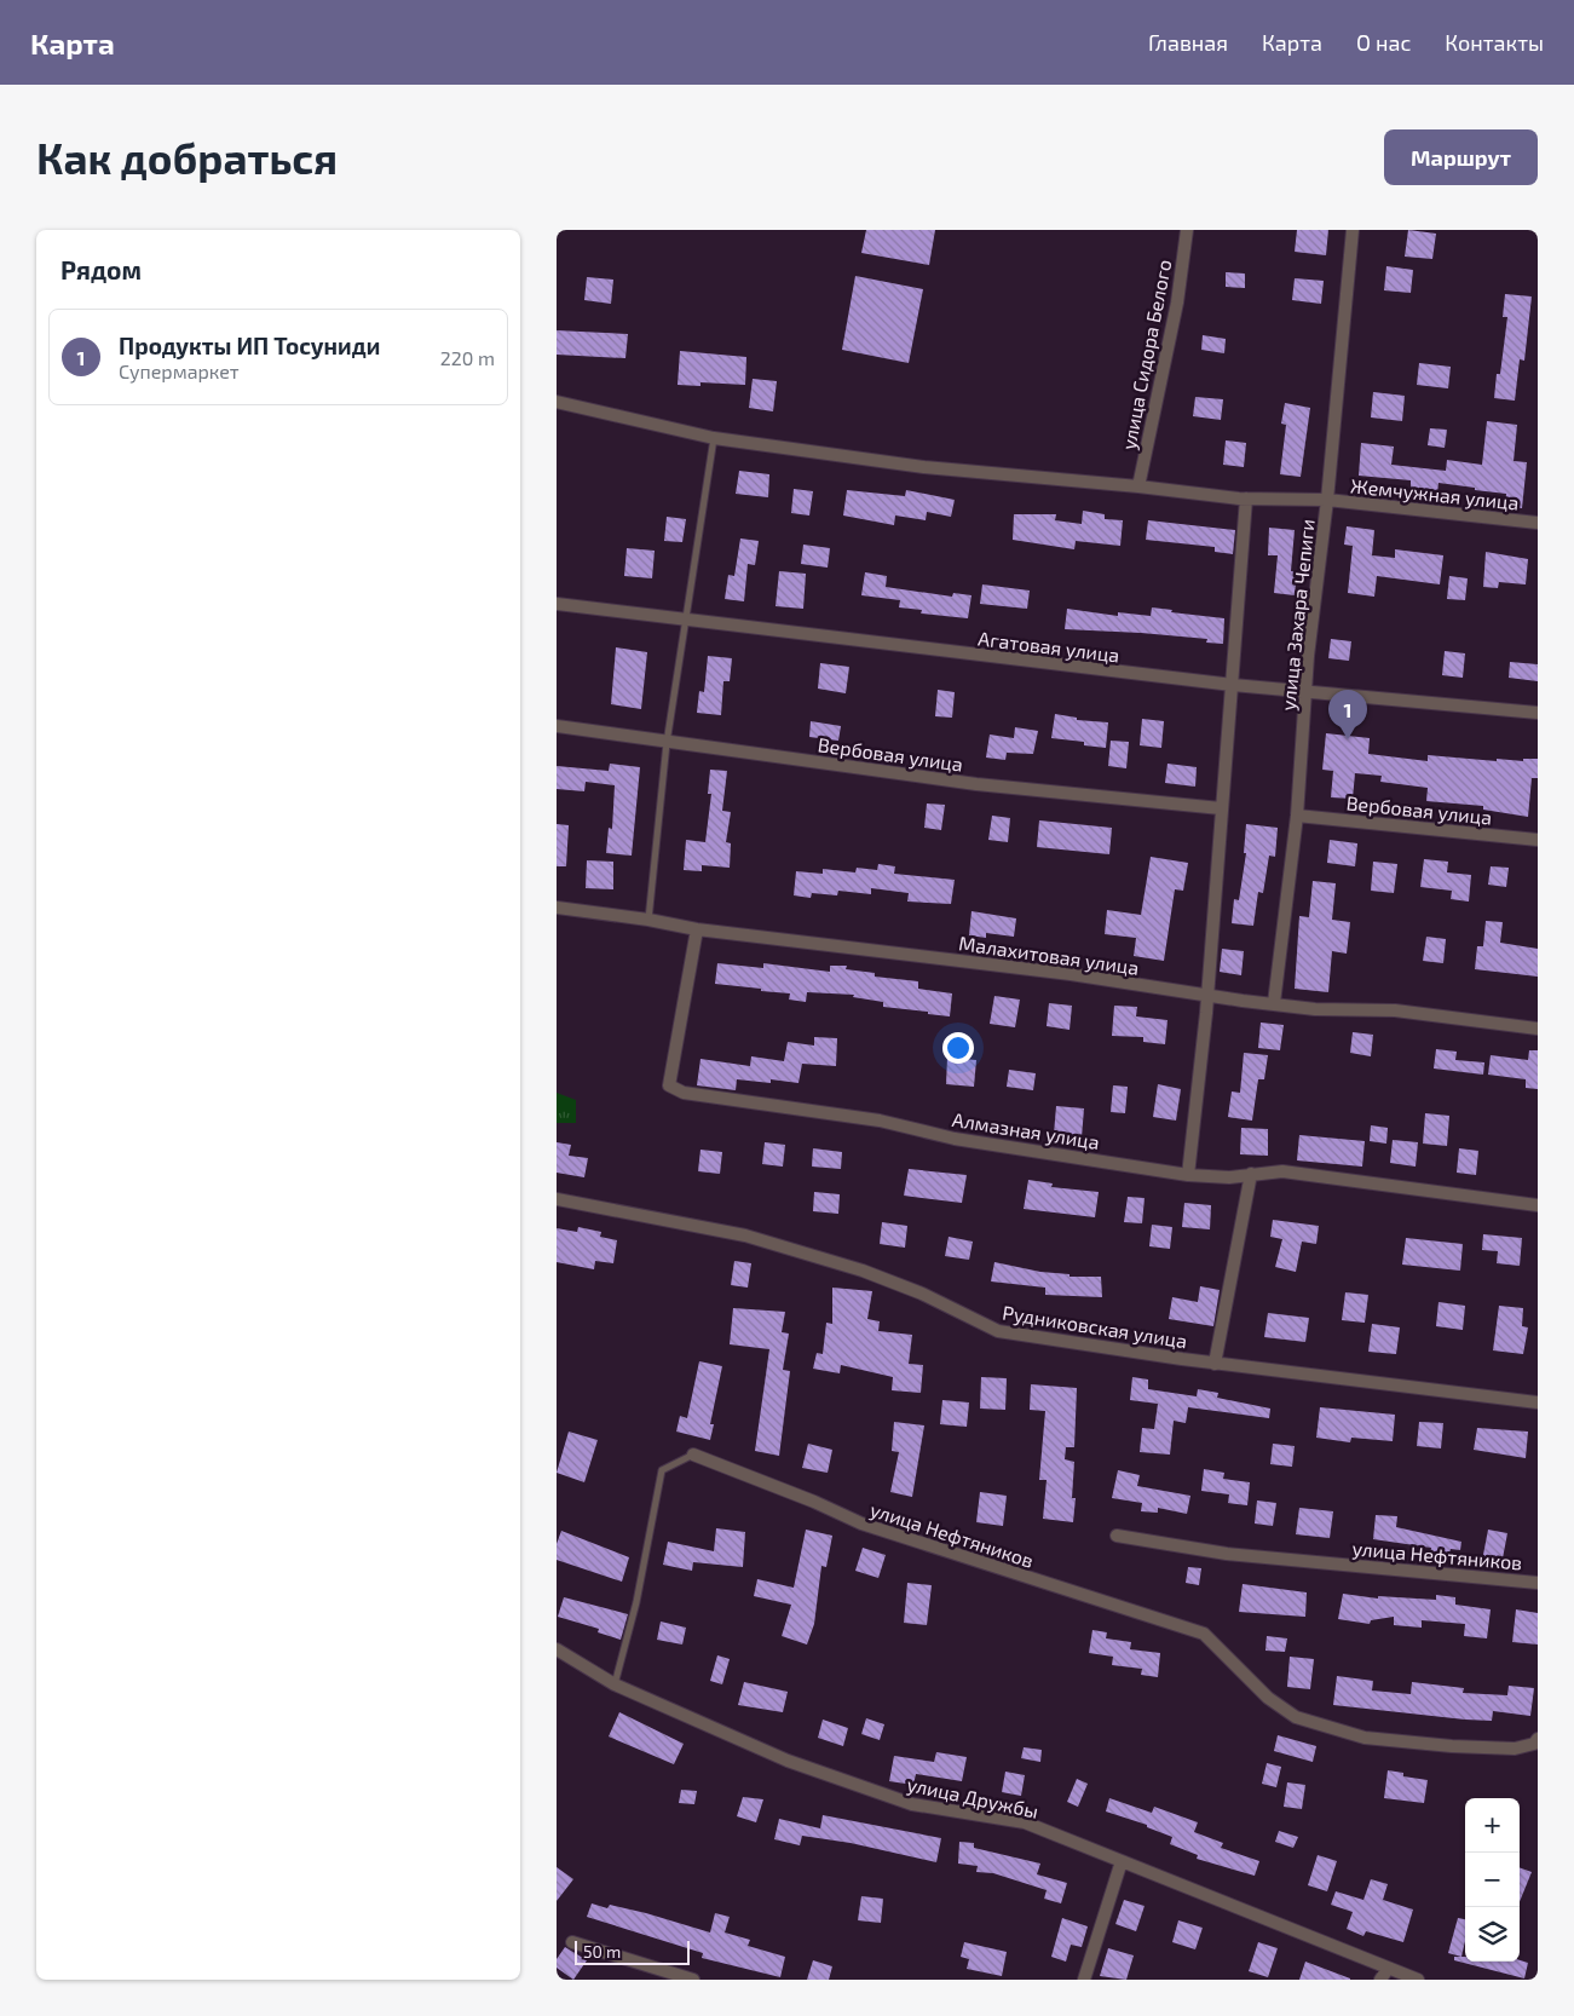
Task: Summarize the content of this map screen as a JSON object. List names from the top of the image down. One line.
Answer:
{"streets":{"street":["улица Сидора Белого","Жемчужная улица","улица Захара Чепиги","Агатовая улица","Вербовая улица","Малахитовая улица","Алмазная улица","Рудниковская улица","улица Нефтяников","улица Дружбы"]},"crossings":[["улица Сидора Белого","Жемчужная улица"],["Жемчужная улица","улица Захара Чепиги"],["улица Захара Чепиги","Агатовая улица"],["улица Захара Чепиги","Вербовая улица"],["улица Захара Чепиги","Малахитовая улица"],["Малахитовая улица","Алмазная улица"]],"scale_bar":"50 m","page":{"header":"Карта","nav":["Главная","Карта","О нас","Контакты"],"buttons":"Маршрут","title":"Как добраться","heading":"Рядом","list":[{"mark":"1","name":"Продукты ИП Тосуниди","note":"Супермаркет","value":"220 m"}],"pins":"1","map_buttons":["+","−"],"scale":"50 m"}}
